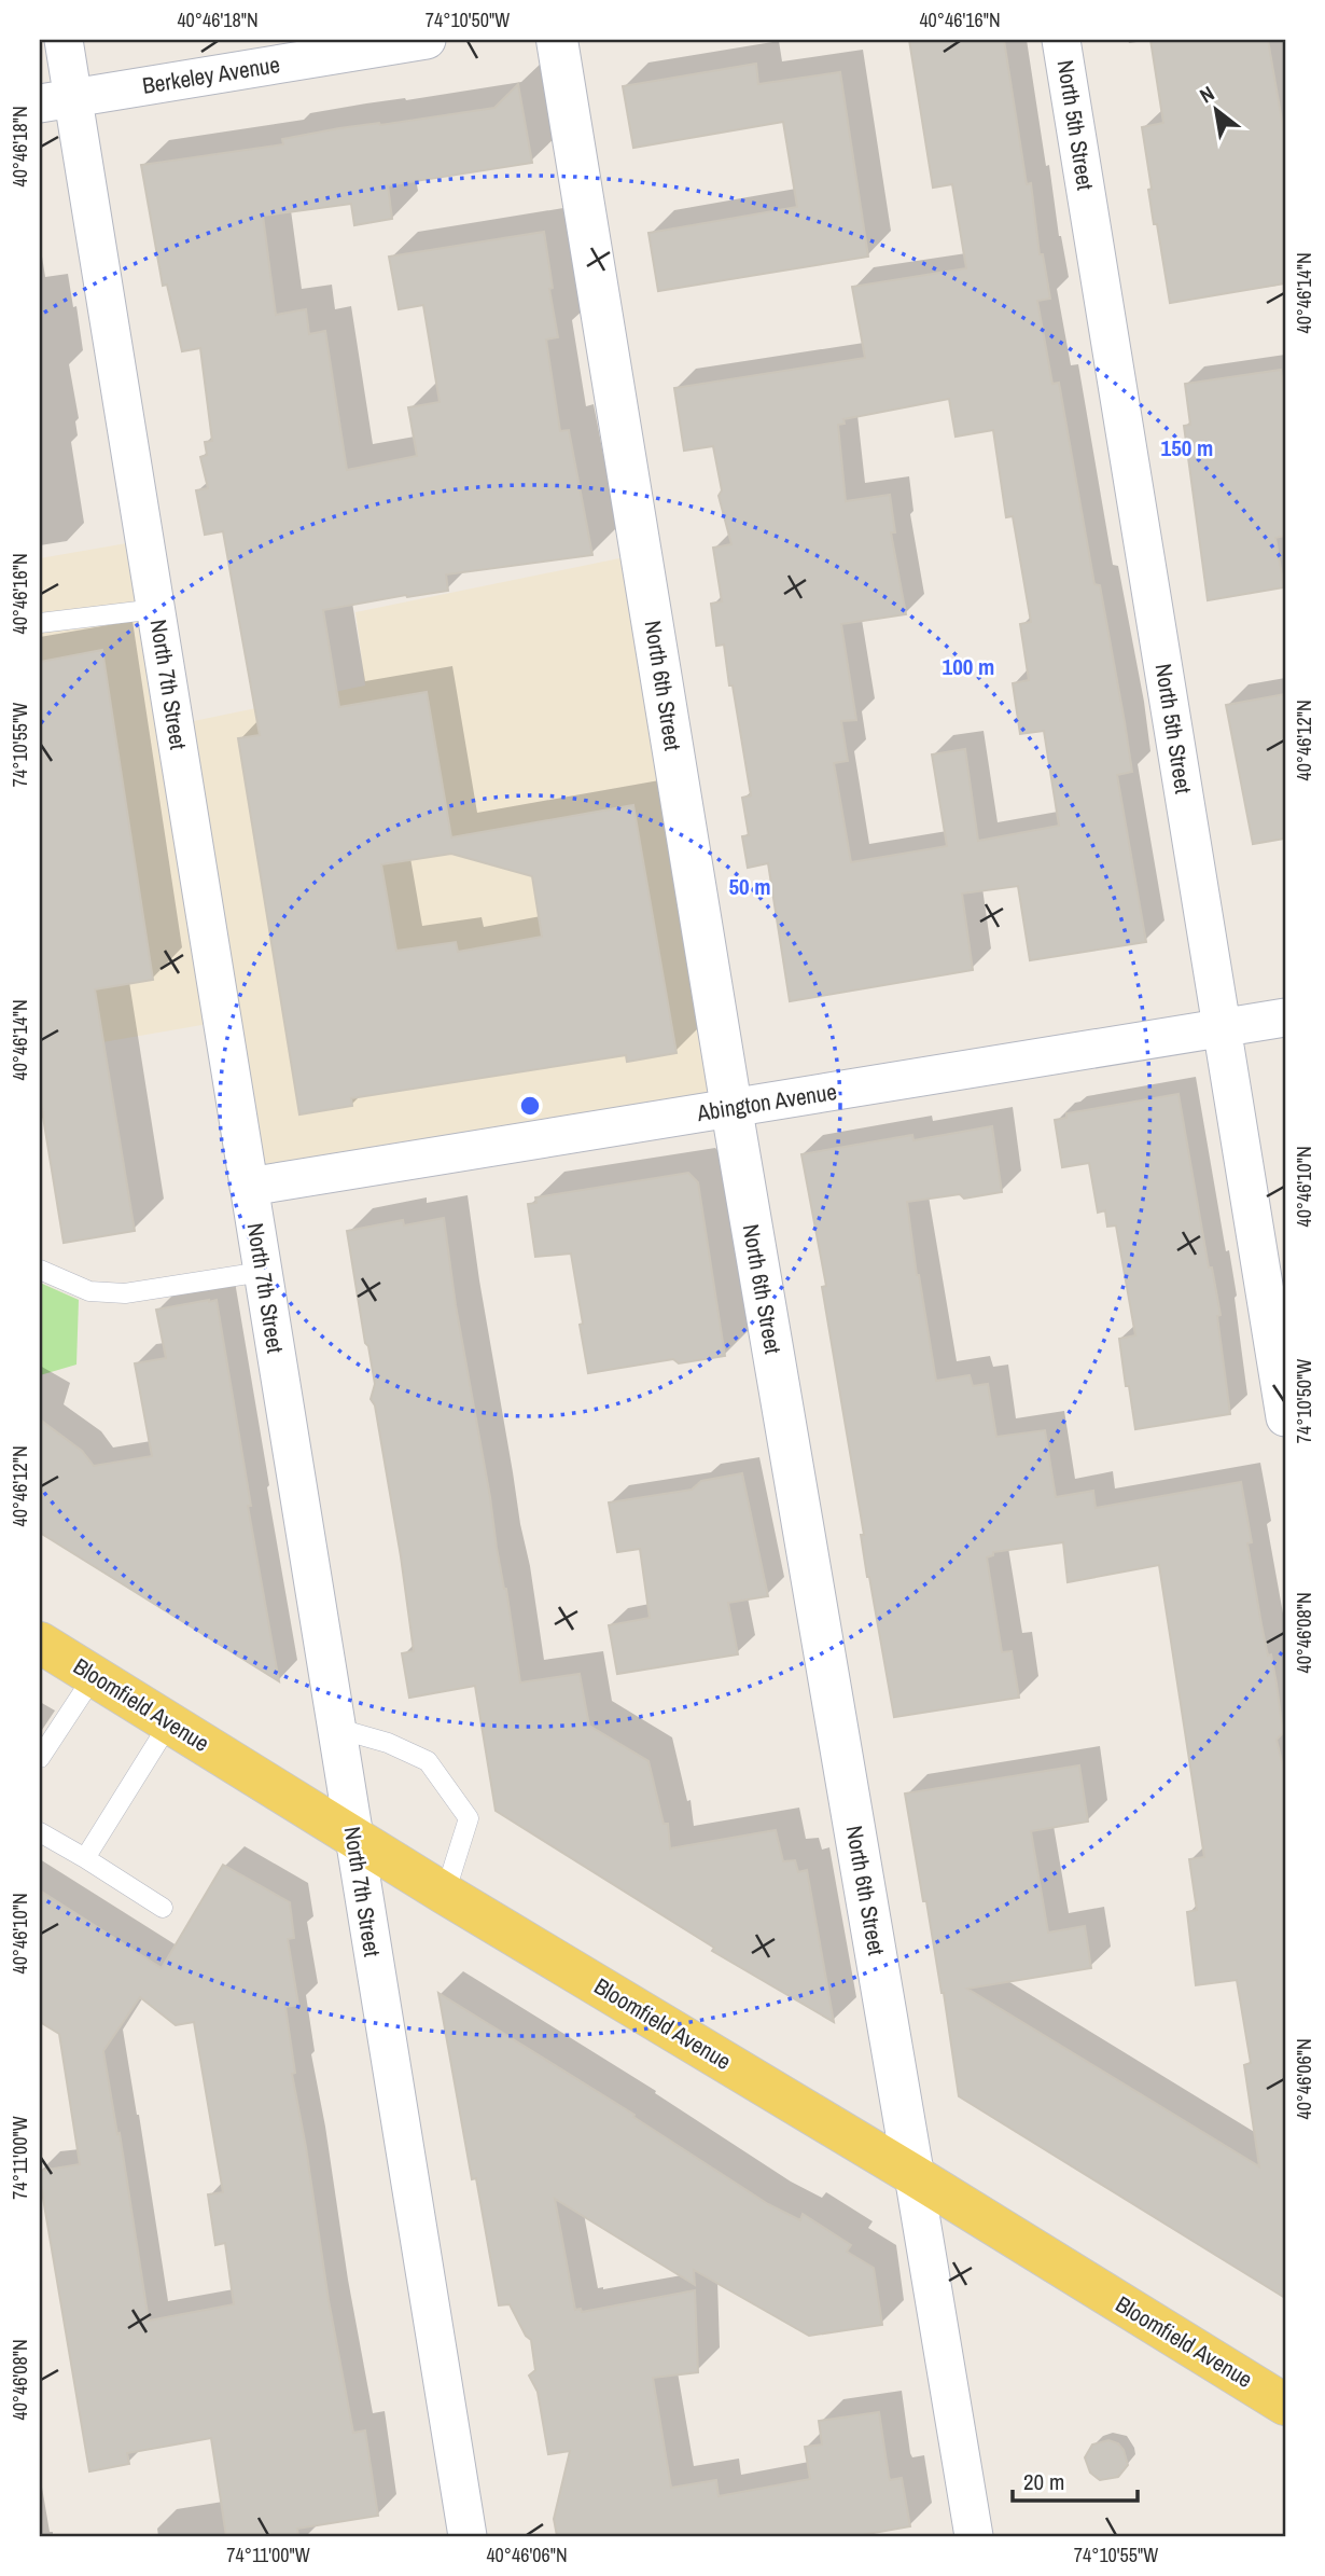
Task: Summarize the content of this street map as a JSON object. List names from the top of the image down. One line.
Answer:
{"streets":{"main road":["Bloomfield Avenue"],"street":["Berkeley Avenue","North 5th Street","North 7th Street","North 6th Street","Abington Avenue"]},"crossings":[["Berkeley Avenue","North 7th Street"],["North 5th Street","Abington Avenue"],["North 7th Street","Abington Avenue"],["North 7th Street","Bloomfield Avenue"],["North 6th Street","Abington Avenue"],["North 6th Street","Bloomfield Avenue"]],"scale_bar":"20 m","north":"top left","coordinates":["40°46'18\"N","74°10'50\"W","40°46'16\"N","40°46'14\"N","40°46'12\"N","74°10'55\"W","40°46'10\"N","40°46'08\"N","40°46'06\"N","74°11'00\"W"],"rings":["150 m","100 m","50 m"]}
